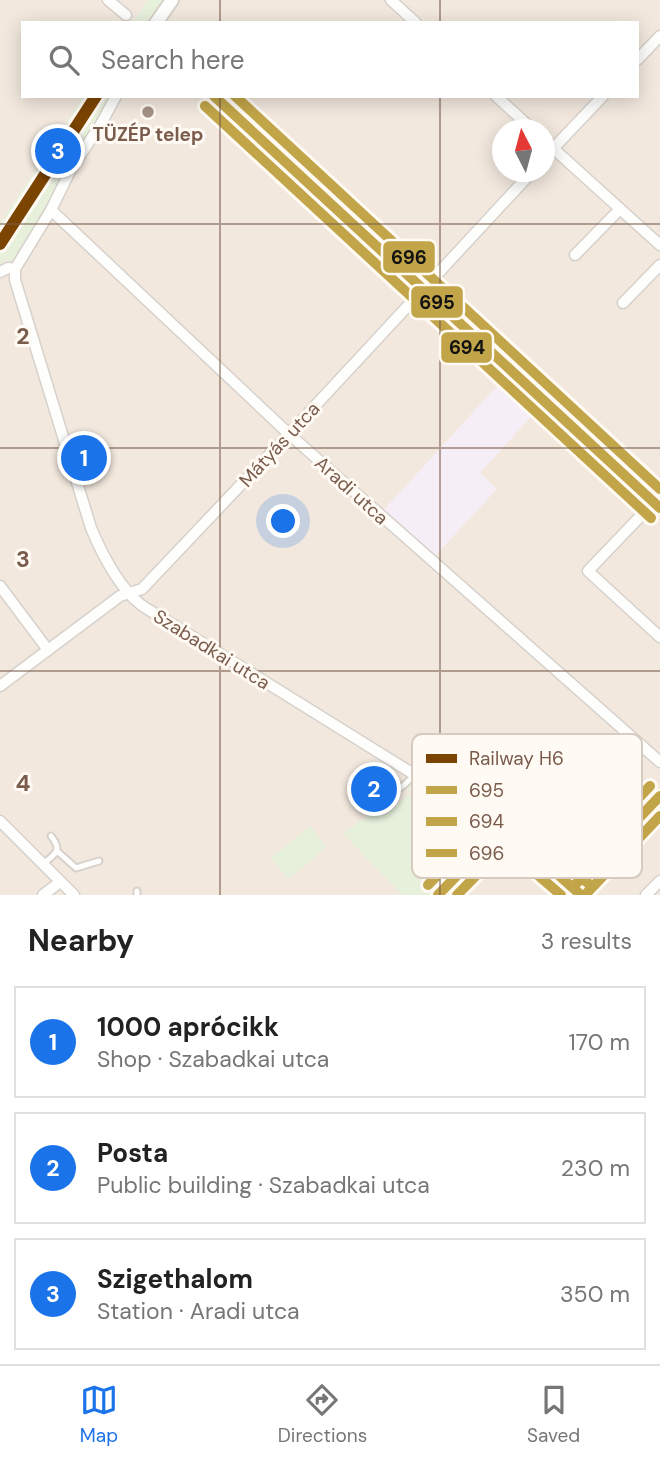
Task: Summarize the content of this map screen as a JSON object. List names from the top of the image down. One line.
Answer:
{"streets":{"street":["Mátyás utca","Aradi utca","Szabadkai utca"]},"crossings":[["Mátyás utca","Aradi utca"],["Mátyás utca","Szabadkai utca"]],"places":["TÜZÉP telep"],"lines":["rail line H6","transit line 695","transit line 696","transit line 694"],"legend":["Railway H6","695","694","696"],"north":"top","page":{"search":"Search here","pins":["3","1","2"],"heading":["Nearby","3 results"],"list":[{"mark":"1","name":"1000 aprócikk","note":"Shop · Szabadkai utca","value":"170 m"},{"mark":"2","name":"Posta","note":"Public building · Szabadkai utca","value":"230 m"},{"mark":"3","name":"Szigethalom","note":"Station · Aradi utca","value":"350 m"}],"nav":["Map","Directions","Saved"]},"grid":{"rows":["2","3","4"]}}
